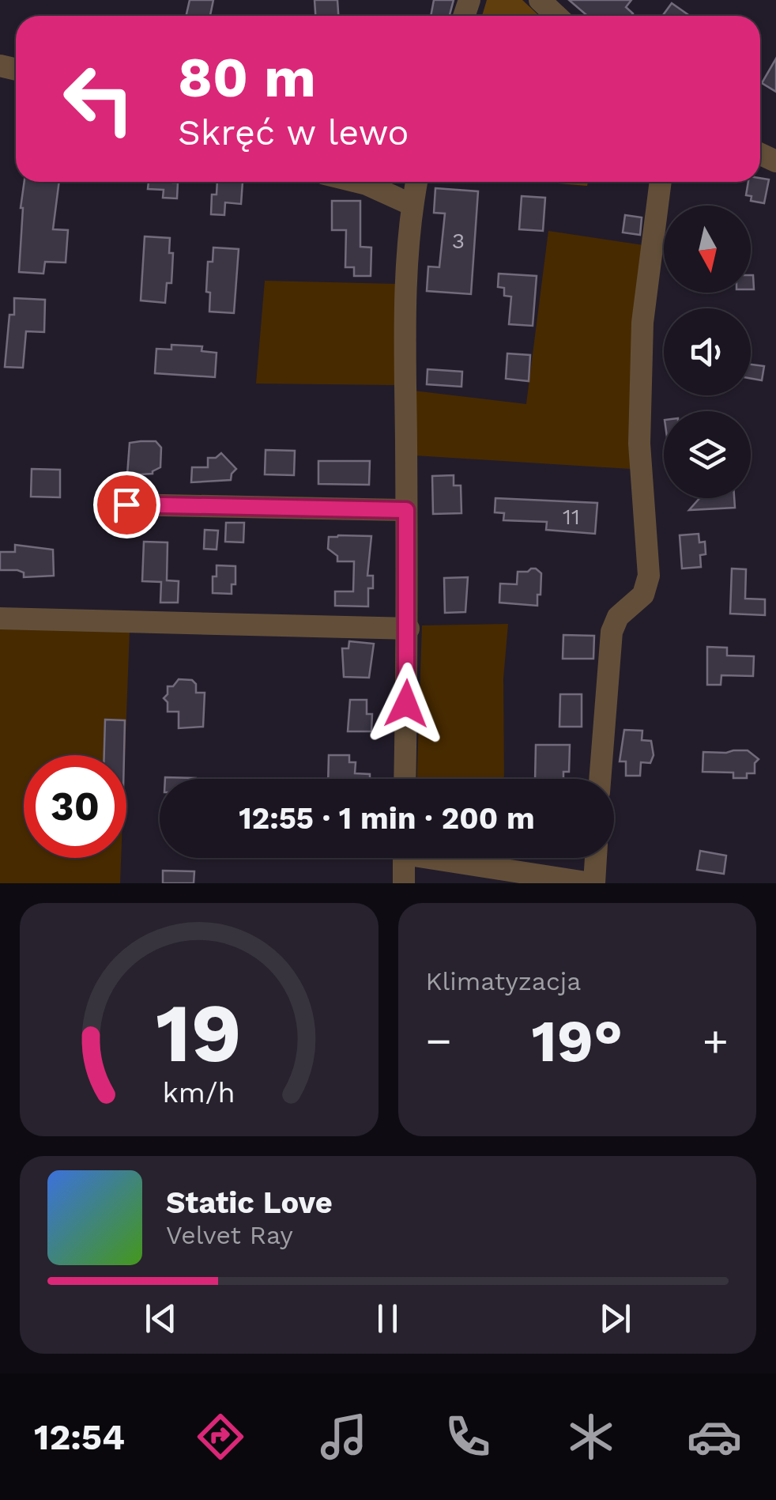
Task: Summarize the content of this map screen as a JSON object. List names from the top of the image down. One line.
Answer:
{"house_numbers":["3","11"],"north":"bottom","page":{"turn":["80 m","Skręć w lewo"],"limit":"30","trip":"12:55 · 1 min · 200 m","tile":"Klimatyzacja","heat":["−","19°","+"],"song":["Static Love","Velvet Ray"],"tabs":"12:54","gauge":["19","km/h"]}}
